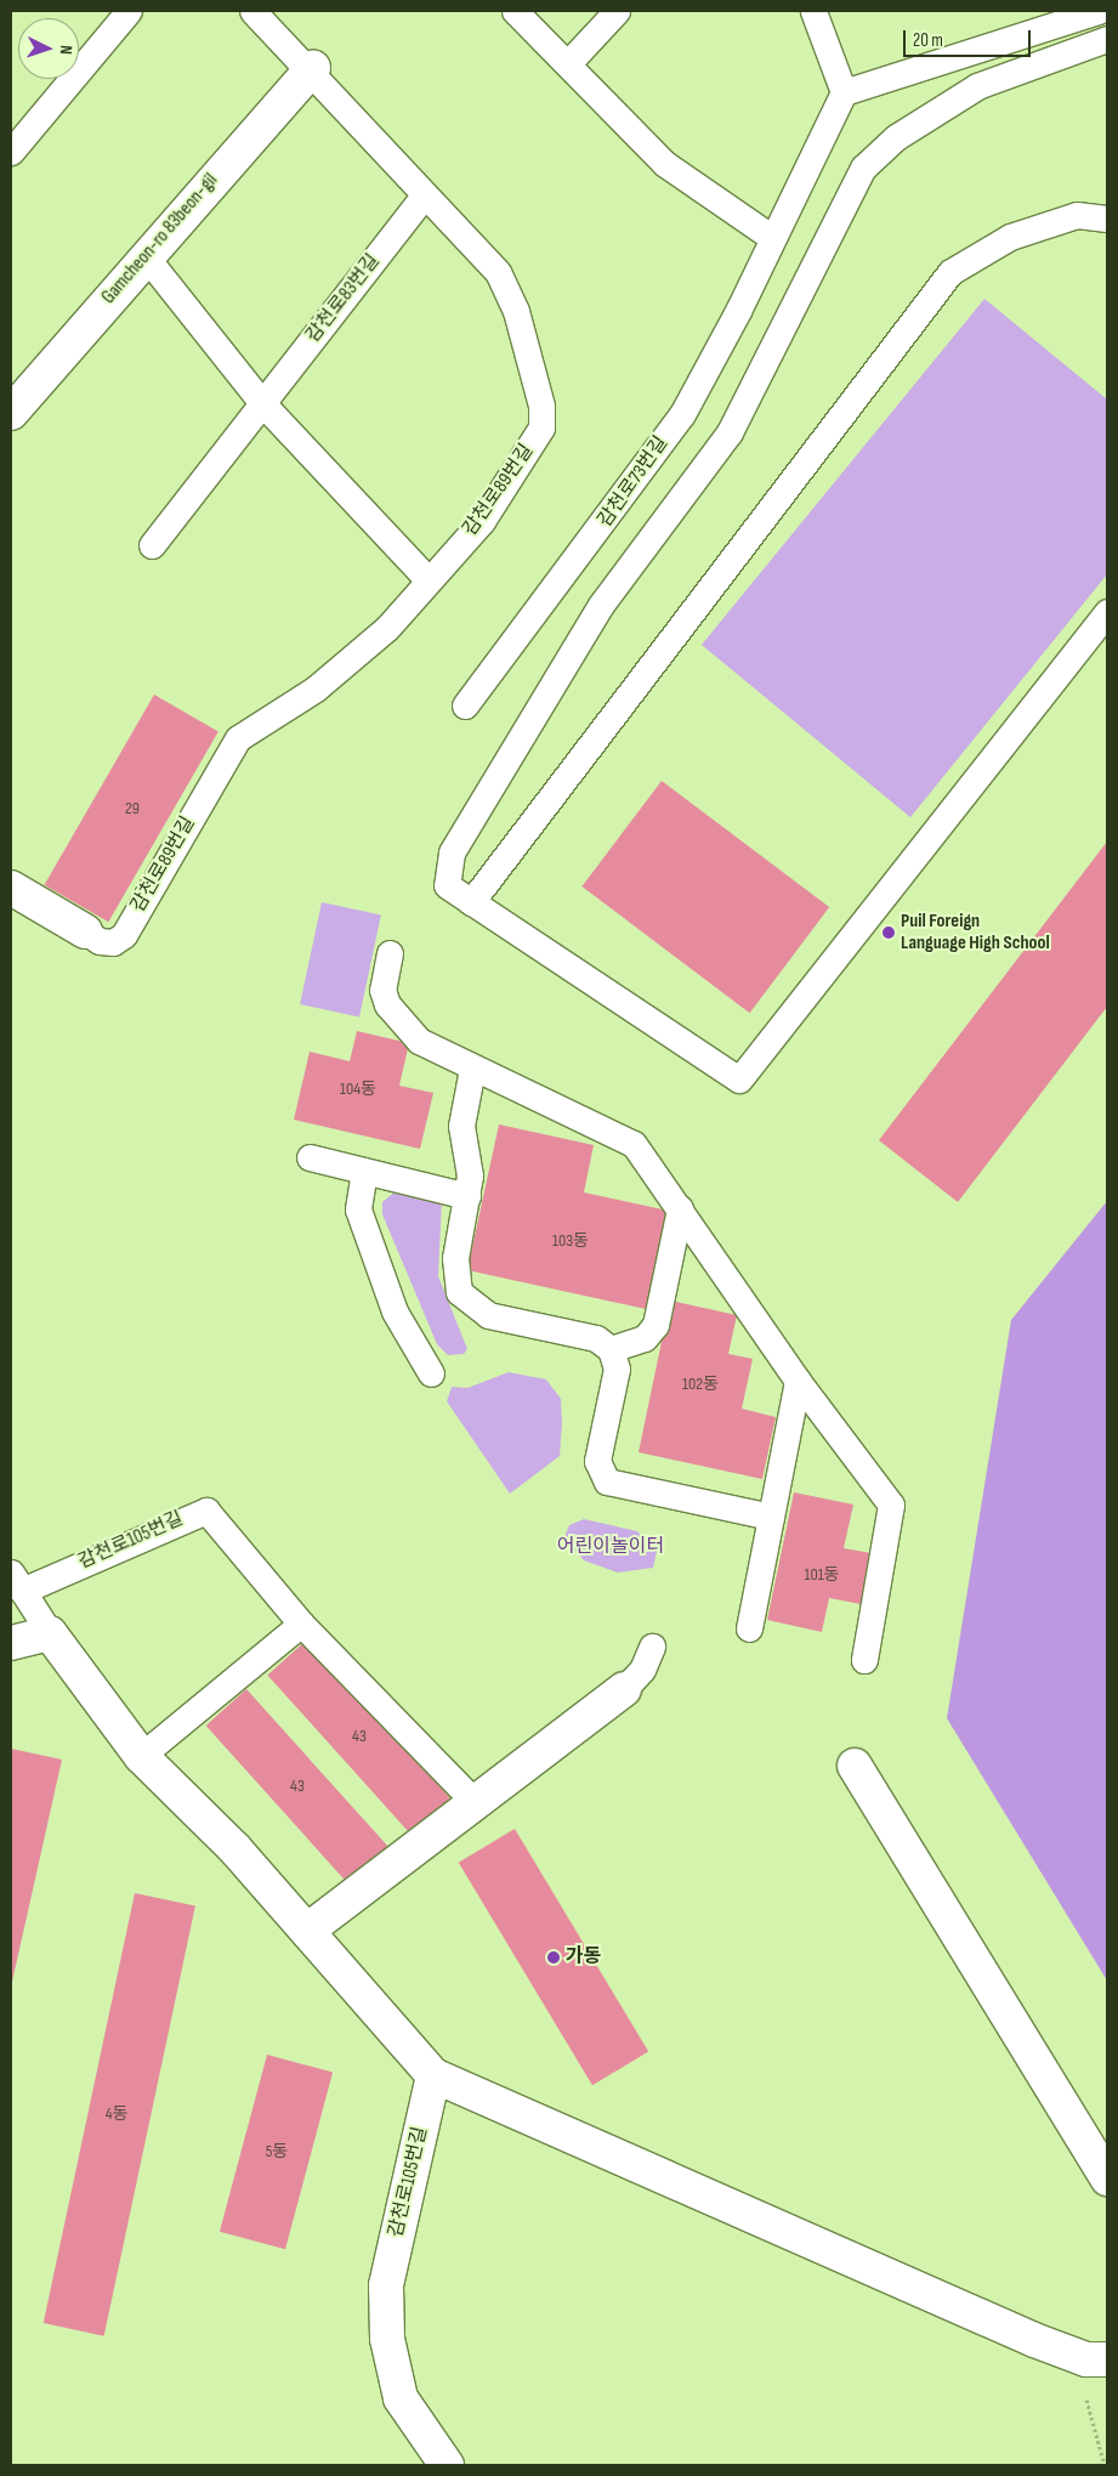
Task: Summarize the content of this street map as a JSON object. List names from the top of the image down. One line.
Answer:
{"streets":{"street":["Gamcheon-ro 83beon-gil","감천로105번길"],"lane":["감천로83번길","감천로73번길","감천로89번길"]},"crossings":[["Gamcheon-ro 83beon-gil","감천로89번길"],["감천로83번길","감천로89번길"]],"parks":["어린이놀이터"],"places":["Puil Foreign Language High School","가동"],"house_numbers":["29","104동","103동","102동","101동","43","43","4동","5동"],"scale_bar":"20 m","north":"right"}
